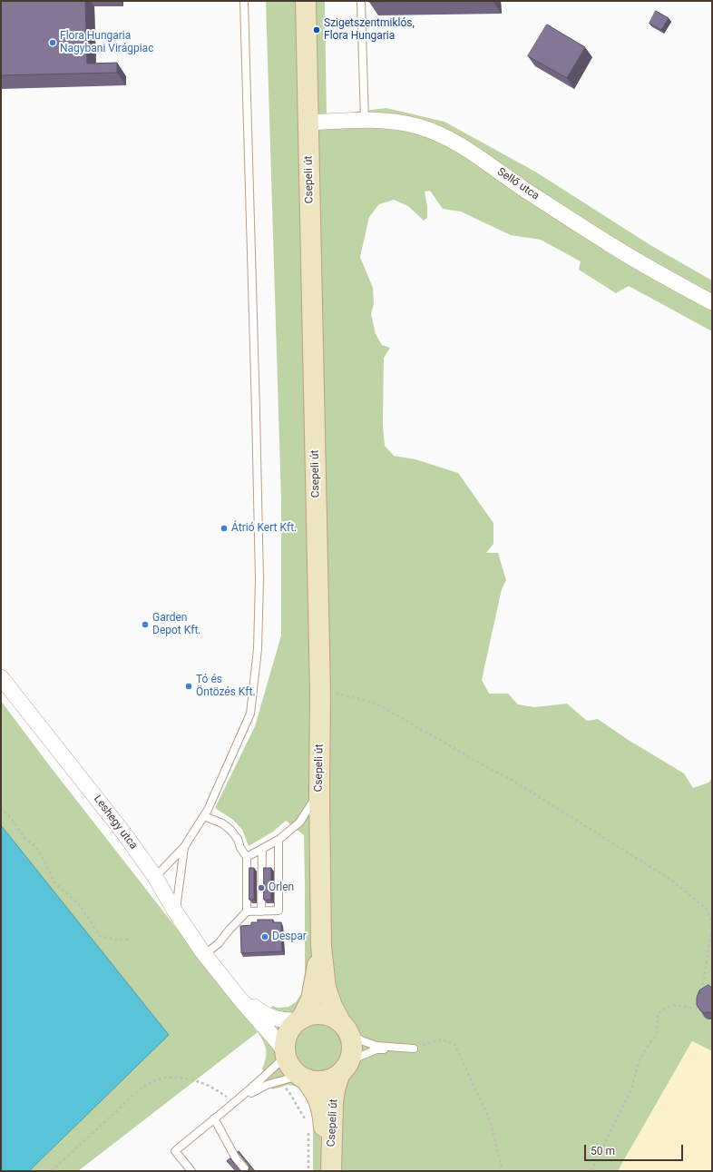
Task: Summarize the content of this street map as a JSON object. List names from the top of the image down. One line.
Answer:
{"streets":{"street":["Csepeli út","Sellő utca","Leshegy utca"]},"crossings":[["Csepeli út","Sellő utca"],["Csepeli út","Leshegy utca"]],"places":["Szigetszentmiklós, Flora Hungaria","Flora Hungaria Nagybani Virágpiac","Átrió Kert Kft.","Garden Depot Kft.","Tó és Öntözés Kft.","Orlen","Despar"],"scale_bar":"50 m"}
